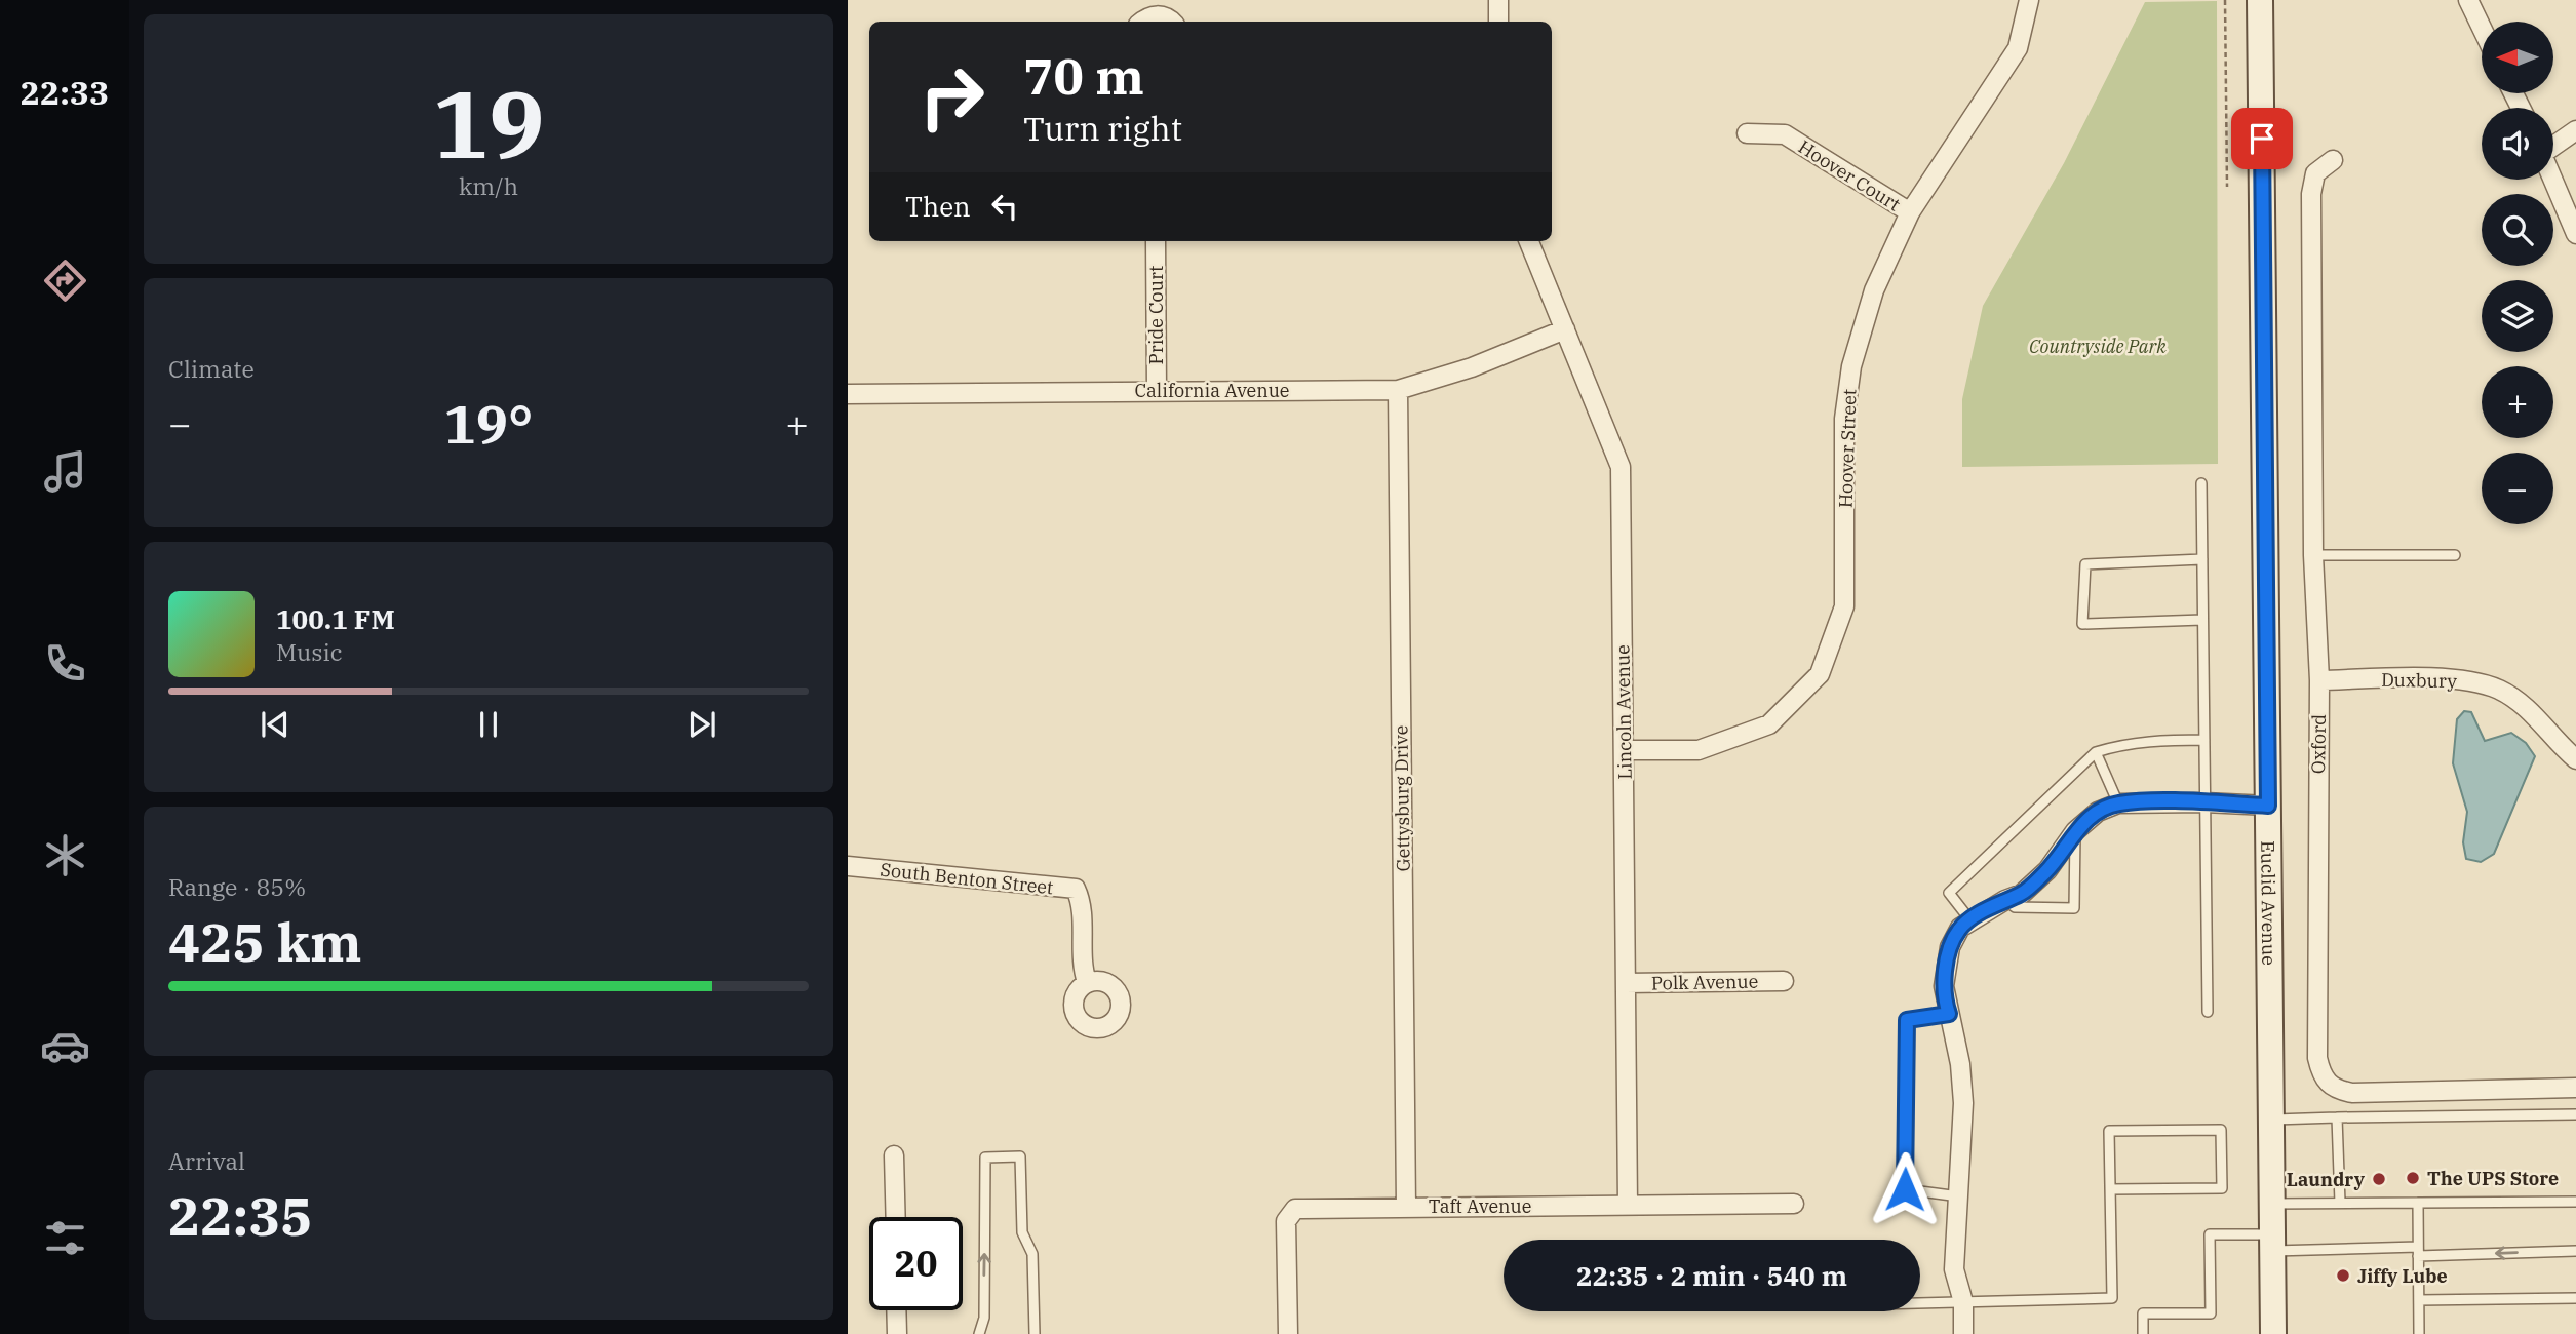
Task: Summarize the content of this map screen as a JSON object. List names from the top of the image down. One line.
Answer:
{"streets":{"main road":["Euclid Avenue"],"street":["Hoover Court","Pride Court","California Avenue","Hoover Street","Duxbury","Lincoln Avenue","Oxford","Gettysburg Drive","South Benton Street","Polk Avenue","Taft Avenue"]},"crossings":[["Hoover Court","Hoover Street"],["Pride Court","California Avenue"],["California Avenue","Lincoln Avenue"],["California Avenue","Gettysburg Drive"],["Hoover Street","Lincoln Avenue"],["Duxbury","Oxford"],["Lincoln Avenue","Polk Avenue"],["Lincoln Avenue","Taft Avenue"],["Gettysburg Drive","Taft Avenue"]],"parks":["Countryside Park"],"places":["The UPS Store","Laundry","Jiffy Lube"],"north":"left","page":{"tabs":"22:33","tile":[["19","km/h"],"Climate",["Range · 85%","425 km"],["Arrival","22:35"]],"map_buttons":["+","−"],"turn":["70 m","Turn right"],"then":"Then","heat":["−","19°","+"],"song":["100.1 FM","Music"],"limit":"20","trip":"22:35 · 2 min · 540 m"}}
